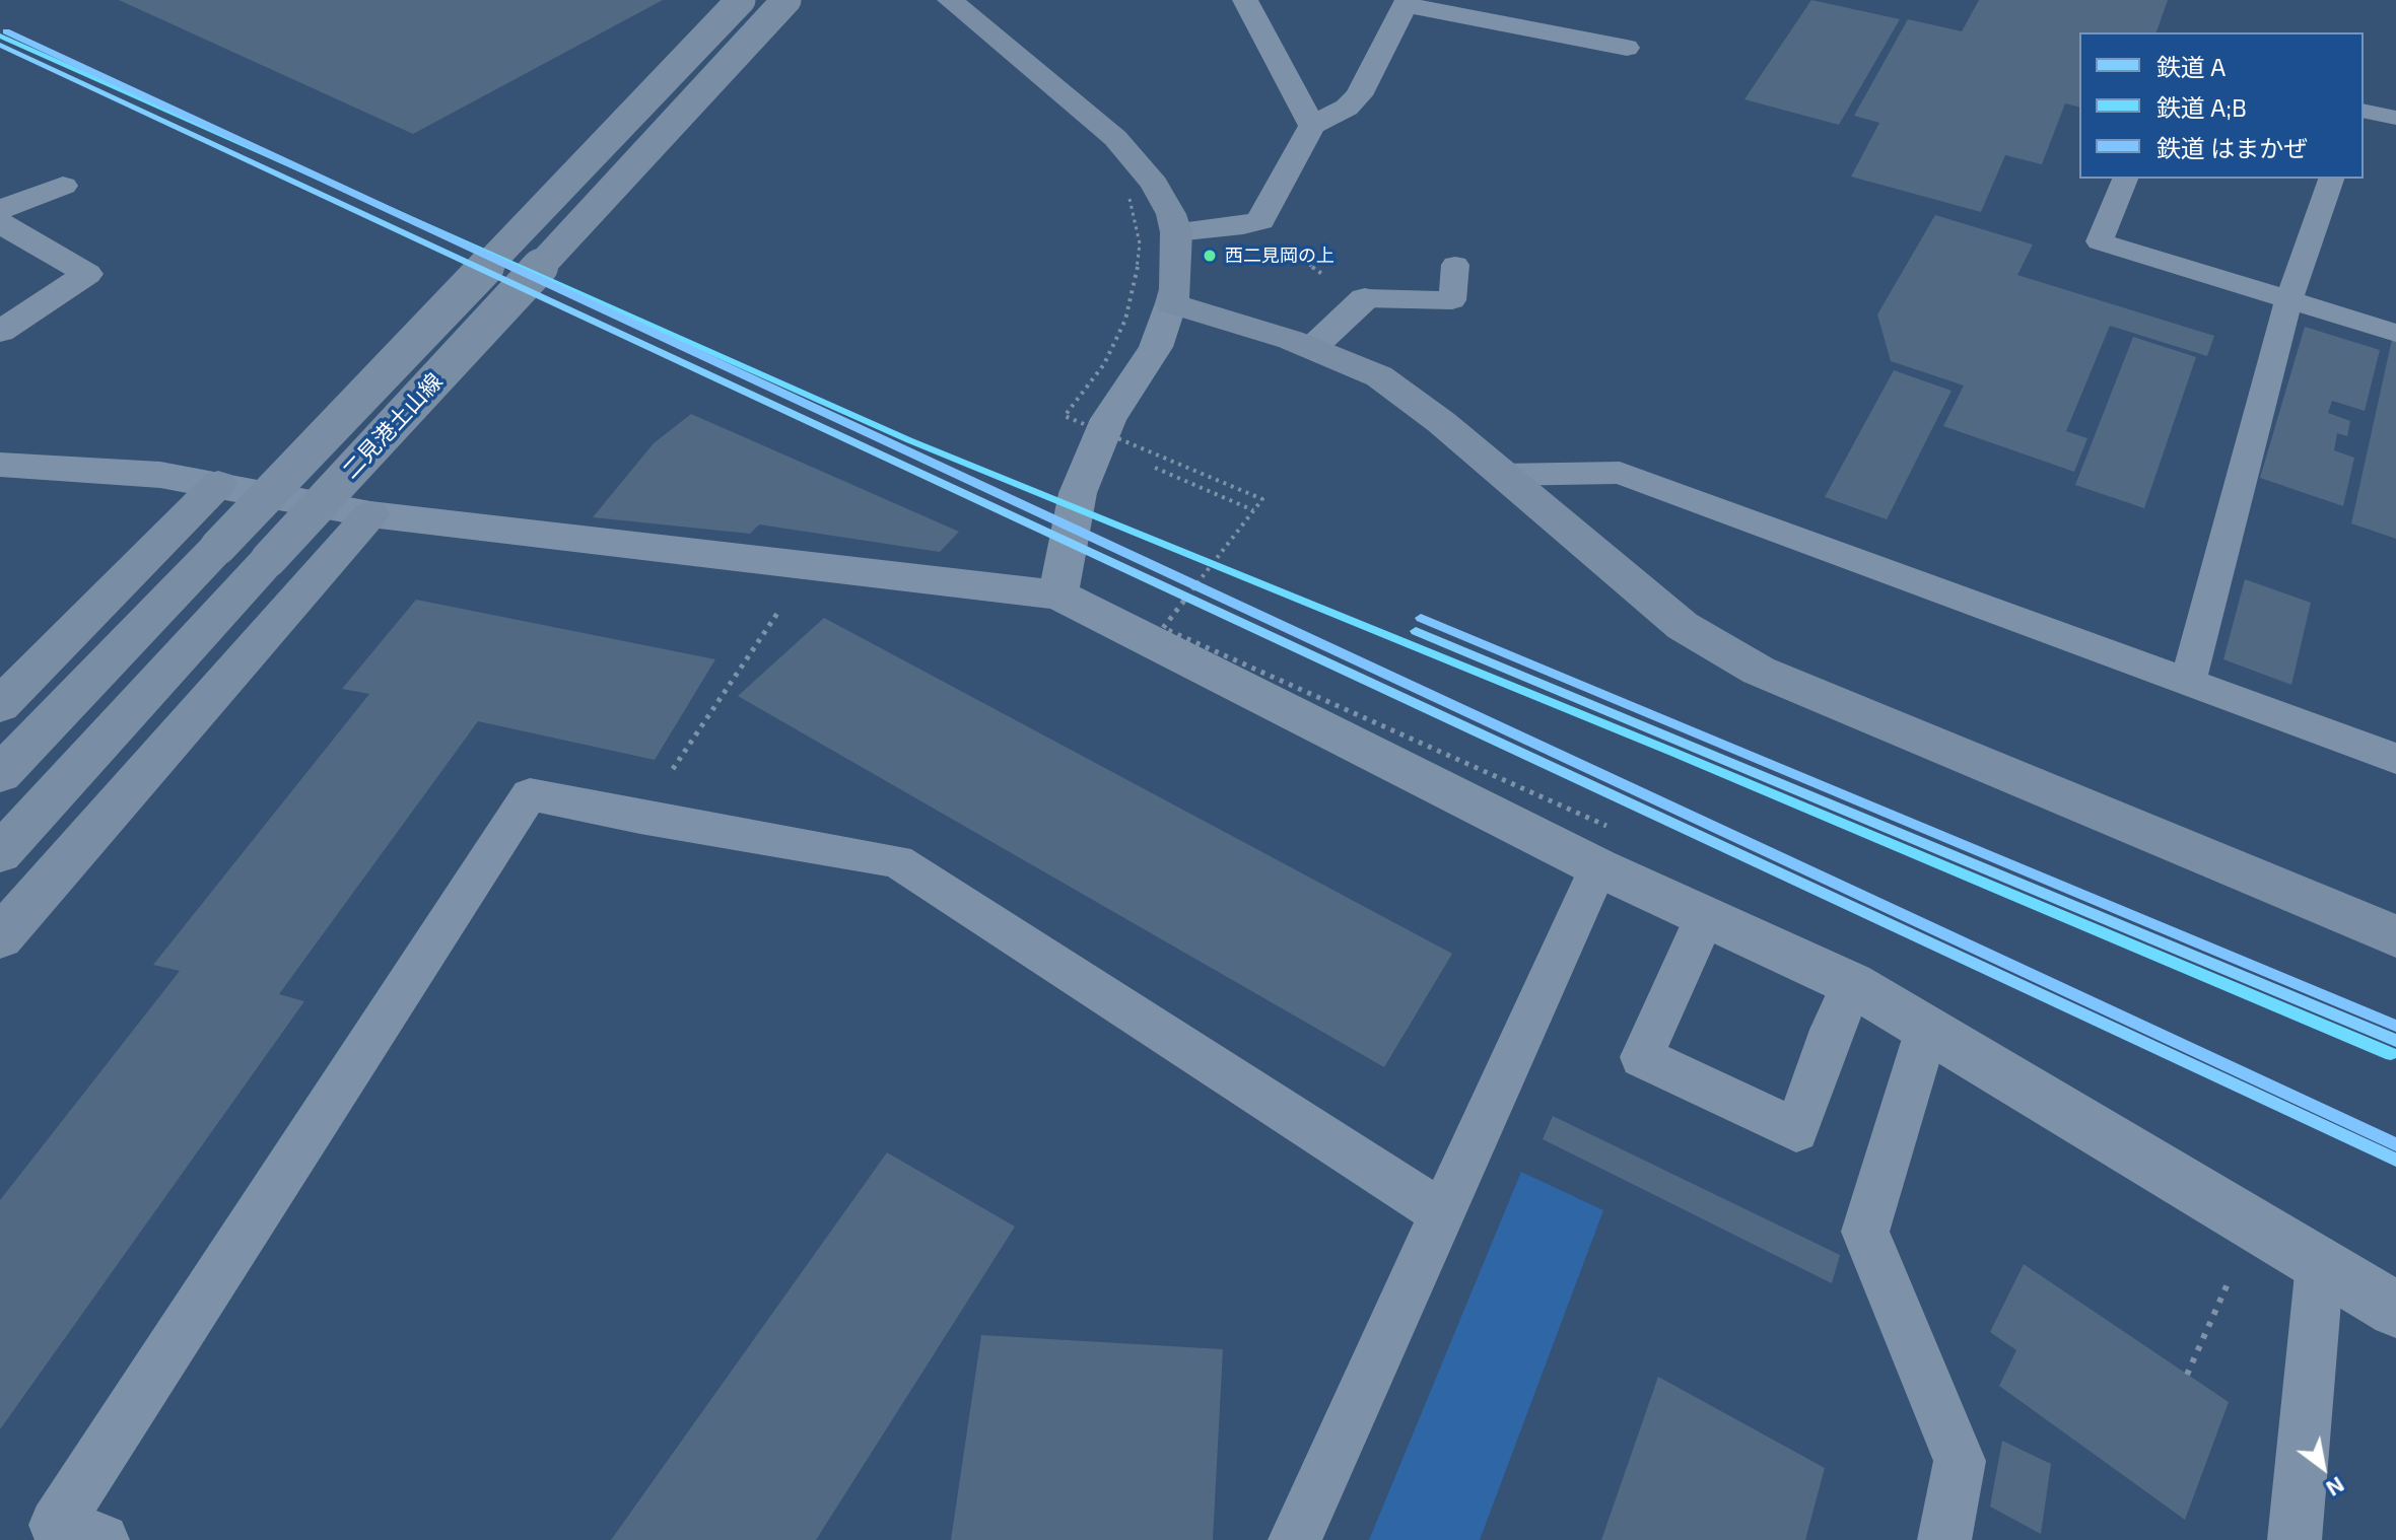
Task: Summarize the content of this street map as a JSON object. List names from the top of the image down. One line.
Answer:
{"streets":{"main road":["二見港土山線"]},"places":["西二見岡の上"],"lines":["rail line はまかぜ","rail line A;B","rail line A"],"legend":["鉄道 A","鉄道 A;B","鉄道 はまかぜ"],"north":"bottom right"}
